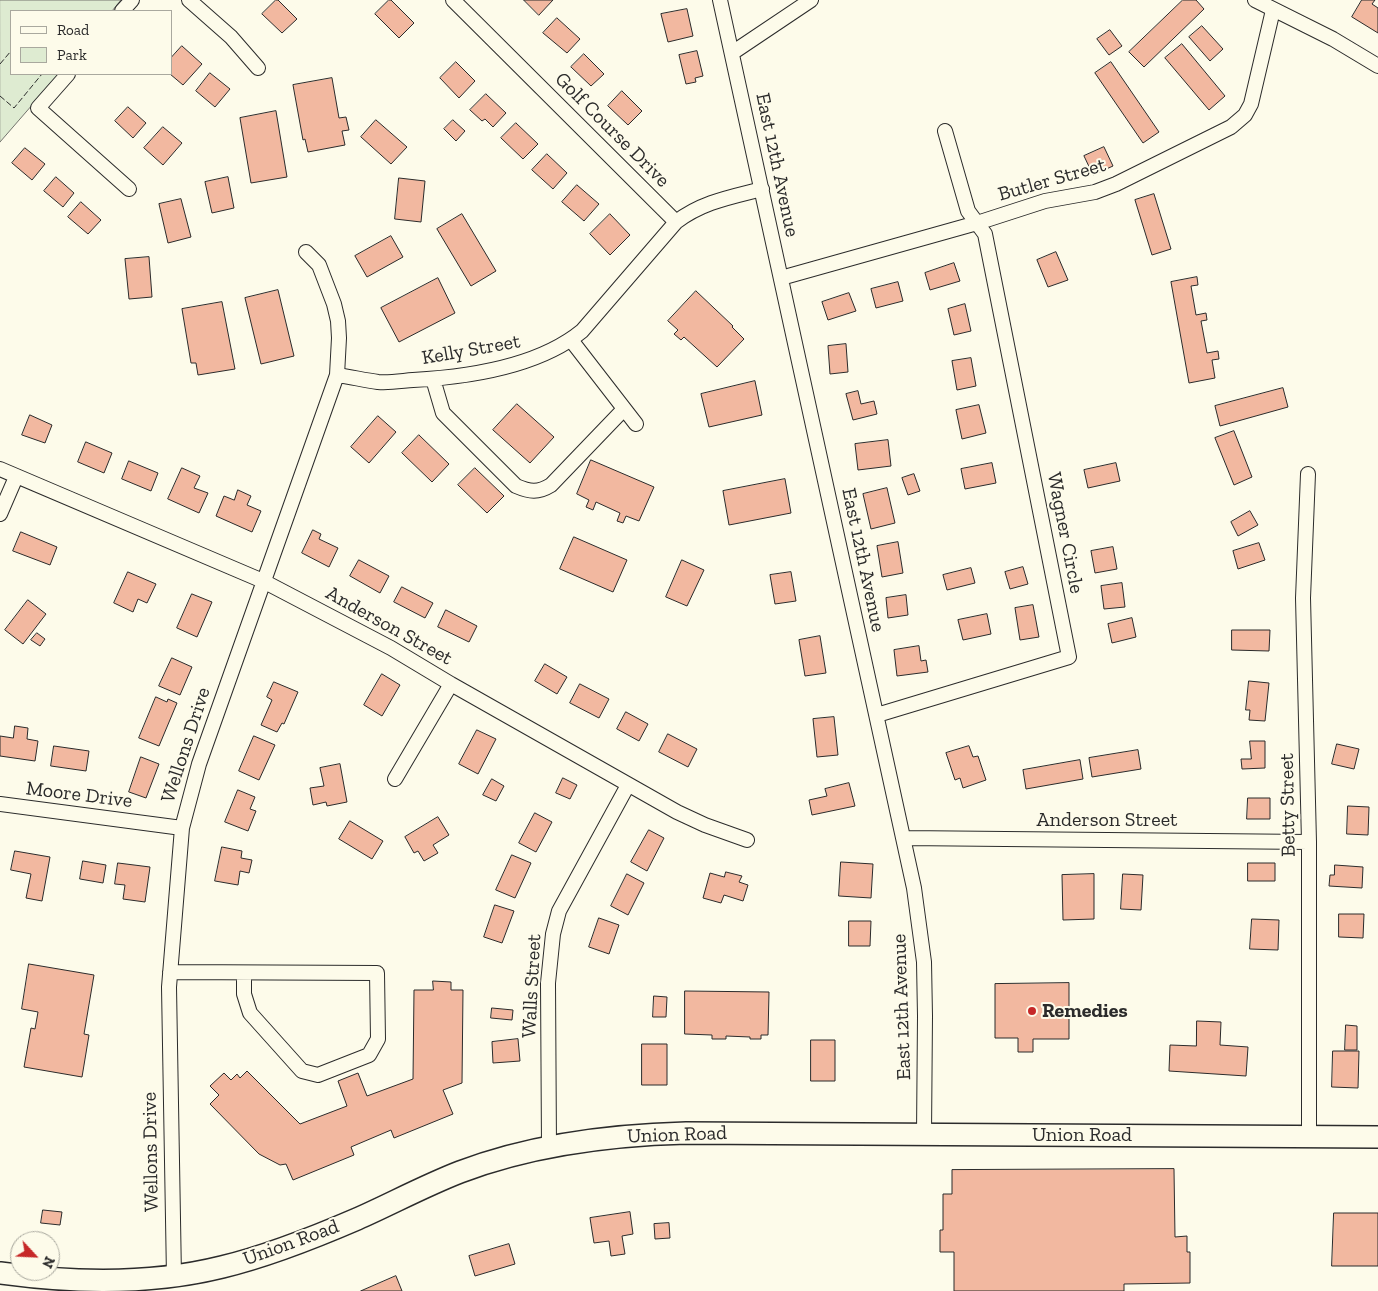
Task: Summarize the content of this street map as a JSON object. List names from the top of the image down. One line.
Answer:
{"streets":{"main road":["Union Road"],"street":["Golf Course Drive","East 12th Avenue","Butler Street","Kelly Street","Wagner Circle","Anderson Street","Wellons Drive","Moore Drive","Betty Street","Walls Street"]},"crossings":[["Golf Course Drive","Kelly Street"],["East 12th Avenue","Butler Street"],["East 12th Avenue","Wagner Circle"],["East 12th Avenue","Anderson Street"],["East 12th Avenue","Union Road"],["Butler Street","Wagner Circle"],["Kelly Street","Wellons Drive"],["Anderson Street","Wellons Drive"],["Anderson Street","Betty Street"],["Anderson Street","Walls Street"],["Wellons Drive","Moore Drive"],["Wellons Drive","Union Road"],["Betty Street","Union Road"],["Walls Street","Union Road"]],"places":["Remedies"],"legend":["Road","Park"],"north":"bottom right"}
